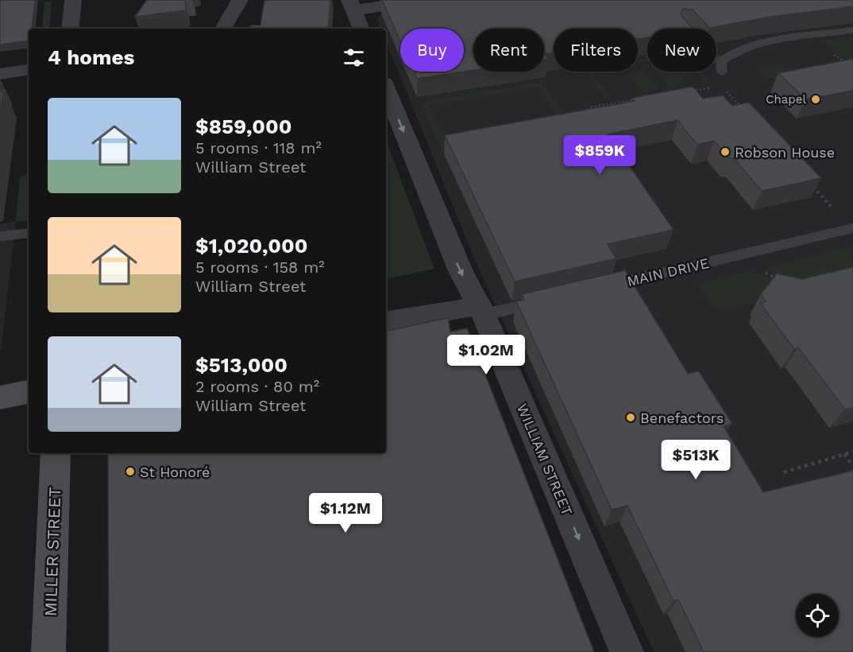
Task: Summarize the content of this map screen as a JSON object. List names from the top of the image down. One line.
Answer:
{"streets":{"main road":["MILLER STREET"],"street":["WILLIAM STREET"],"lane":["MAIN DRIVE"]},"one_way":["WILLIAM STREET"],"places":["Chapel","Robson House","Benefactors","St Honoré"],"page":{"chip":["Buy","Rent","Filters","New"],"heading":"4 homes","list":[{"name":"$859,000","note":"5 rooms · 118 m² · William Street"},{"name":"$1,020,000","note":"5 rooms · 158 m² · William Street"},{"name":"$513,000","note":"2 rooms · 80 m² · William Street"}],"price":["$859K","$1.02M","$513K","$1.12M"]}}
